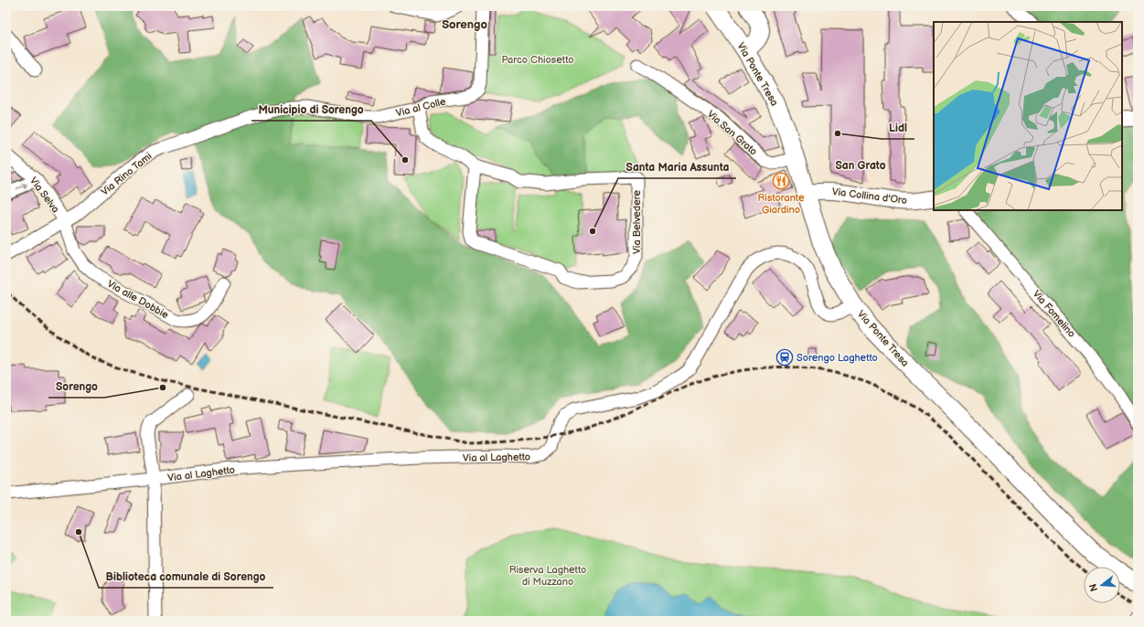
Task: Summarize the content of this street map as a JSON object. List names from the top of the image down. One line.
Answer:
{"streets":{"main road":["Via Ponte Tresa"],"street":["Via al Colle","Via San Grato","Via Rino Tami","Via Selva","Via Collina d'Oro","Via Belvedere","Via alle Dobbie","Via Fomelino","Via al Laghetto"]},"crossings":[["Via Ponte Tresa","Via San Grato"],["Via Ponte Tresa","Via Collina d'Oro"],["Via Ponte Tresa","Via al Laghetto"],["Via al Colle","Via Rino Tami"],["Via al Colle","Via Belvedere"],["Via Rino Tami","Via Selva"],["Via Rino Tami","Via alle Dobbie"],["Via Selva","Via alle Dobbie"]],"districts":["Sorengo","San Grato"],"parks":["Parco Chiosetto","Riserva Laghetto di Muzzano"],"places":{"other":["Lidl","Municipio di Sorengo","Santa Maria Assunta","Sorengo","Biblioteca comunale di Sorengo"],"restaurant":["Ristorante Giardino"],"station":["Sorengo Laghetto"]},"north":"left"}
